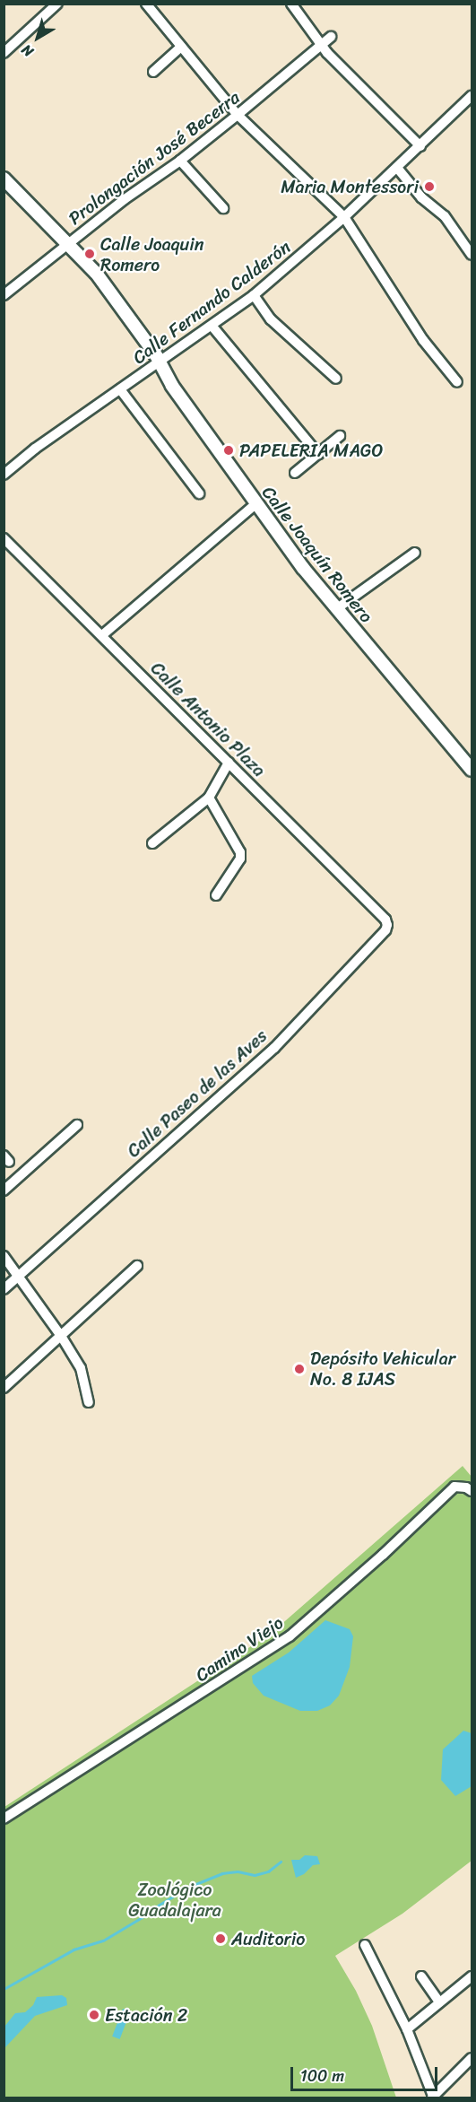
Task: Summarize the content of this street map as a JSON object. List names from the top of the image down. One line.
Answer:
{"streets":{"street":["Prolongación José Becerra","Calle Fernando Calderón","Calle Joaquín Romero","Calle Antonio Plaza","Calle Paseo de las Aves","Camino Viejo"]},"crossings":[["Prolongación José Becerra","Calle Joaquín Romero"],["Calle Fernando Calderón","Calle Joaquín Romero"],["Calle Antonio Plaza","Calle Paseo de las Aves"]],"parks":["Zoológico Guadalajara"],"places":["Maria Montessori","Calle Joaquin Romero","PAPELERIA MAGO","Depósito Vehicular No. 8 IJAS","Auditorio","Estación 2"],"scale_bar":"100 m","north":"bottom left"}
